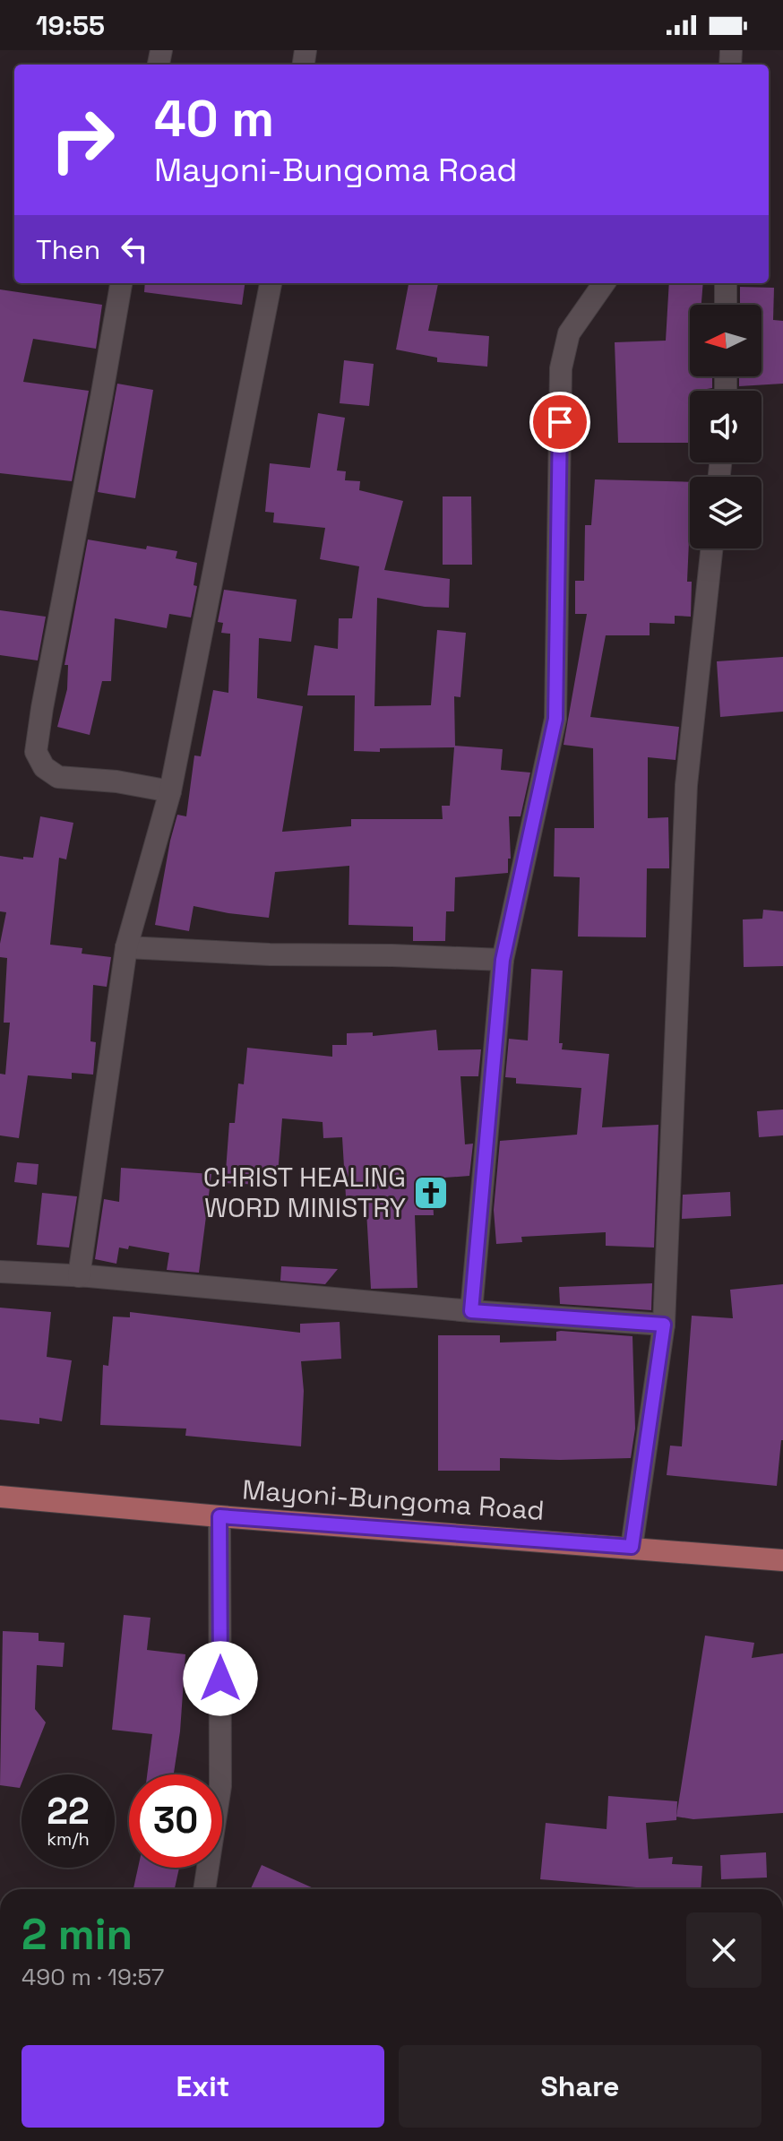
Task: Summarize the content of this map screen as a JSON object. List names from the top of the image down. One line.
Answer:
{"streets":{"main road":["Mayoni-Bungoma Road"]},"places":{"church":["CHRIST HEALING WORD MINISTRY"]},"north":"left","page":{"status":"19:55","turn":["40 m","Mayoni-Bungoma Road"],"then":"Then","speed":"22 km/h","limit":"30","heading":["2 min","490 m · 19:57"],"buttons":["Exit","Share"]}}
